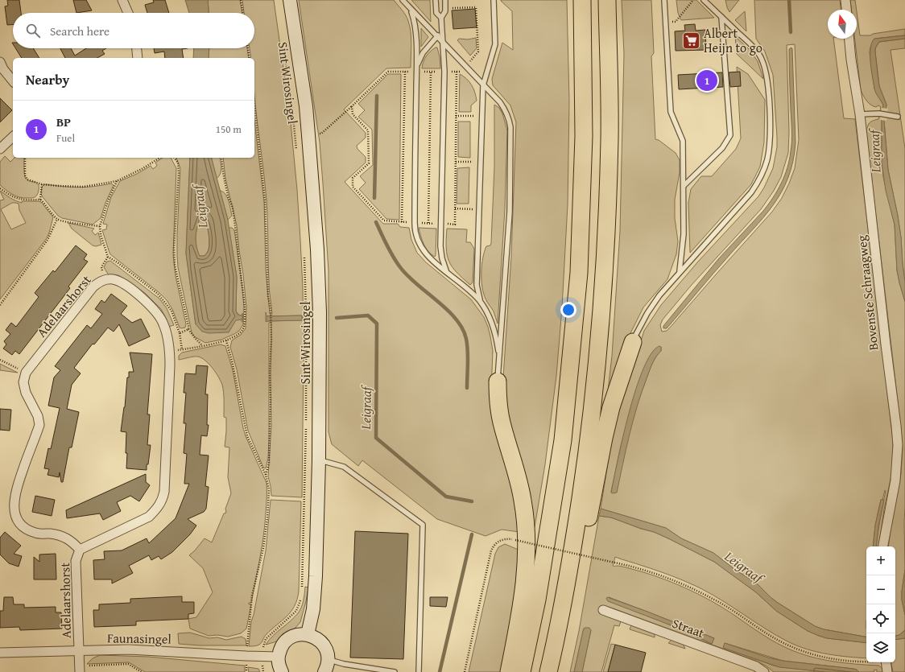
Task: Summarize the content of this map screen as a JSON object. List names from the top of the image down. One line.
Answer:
{"streets":{"main road":["Sint Wirosingel"],"street":["Bovenste Schraagweg","Adelaarshorst","Straat","Faunasingel"]},"crossings":[["Adelaarshorst","Faunasingel"]],"water":["Leigraaf"],"places":{"supermarket":["Albert Heijn to go"]},"north":"top","page":{"search":"Search here","heading":"Nearby","pins":"1","list":[{"mark":"1","name":"BP","note":"Fuel","value":"150 m"}],"map_buttons":["+","−"]}}
